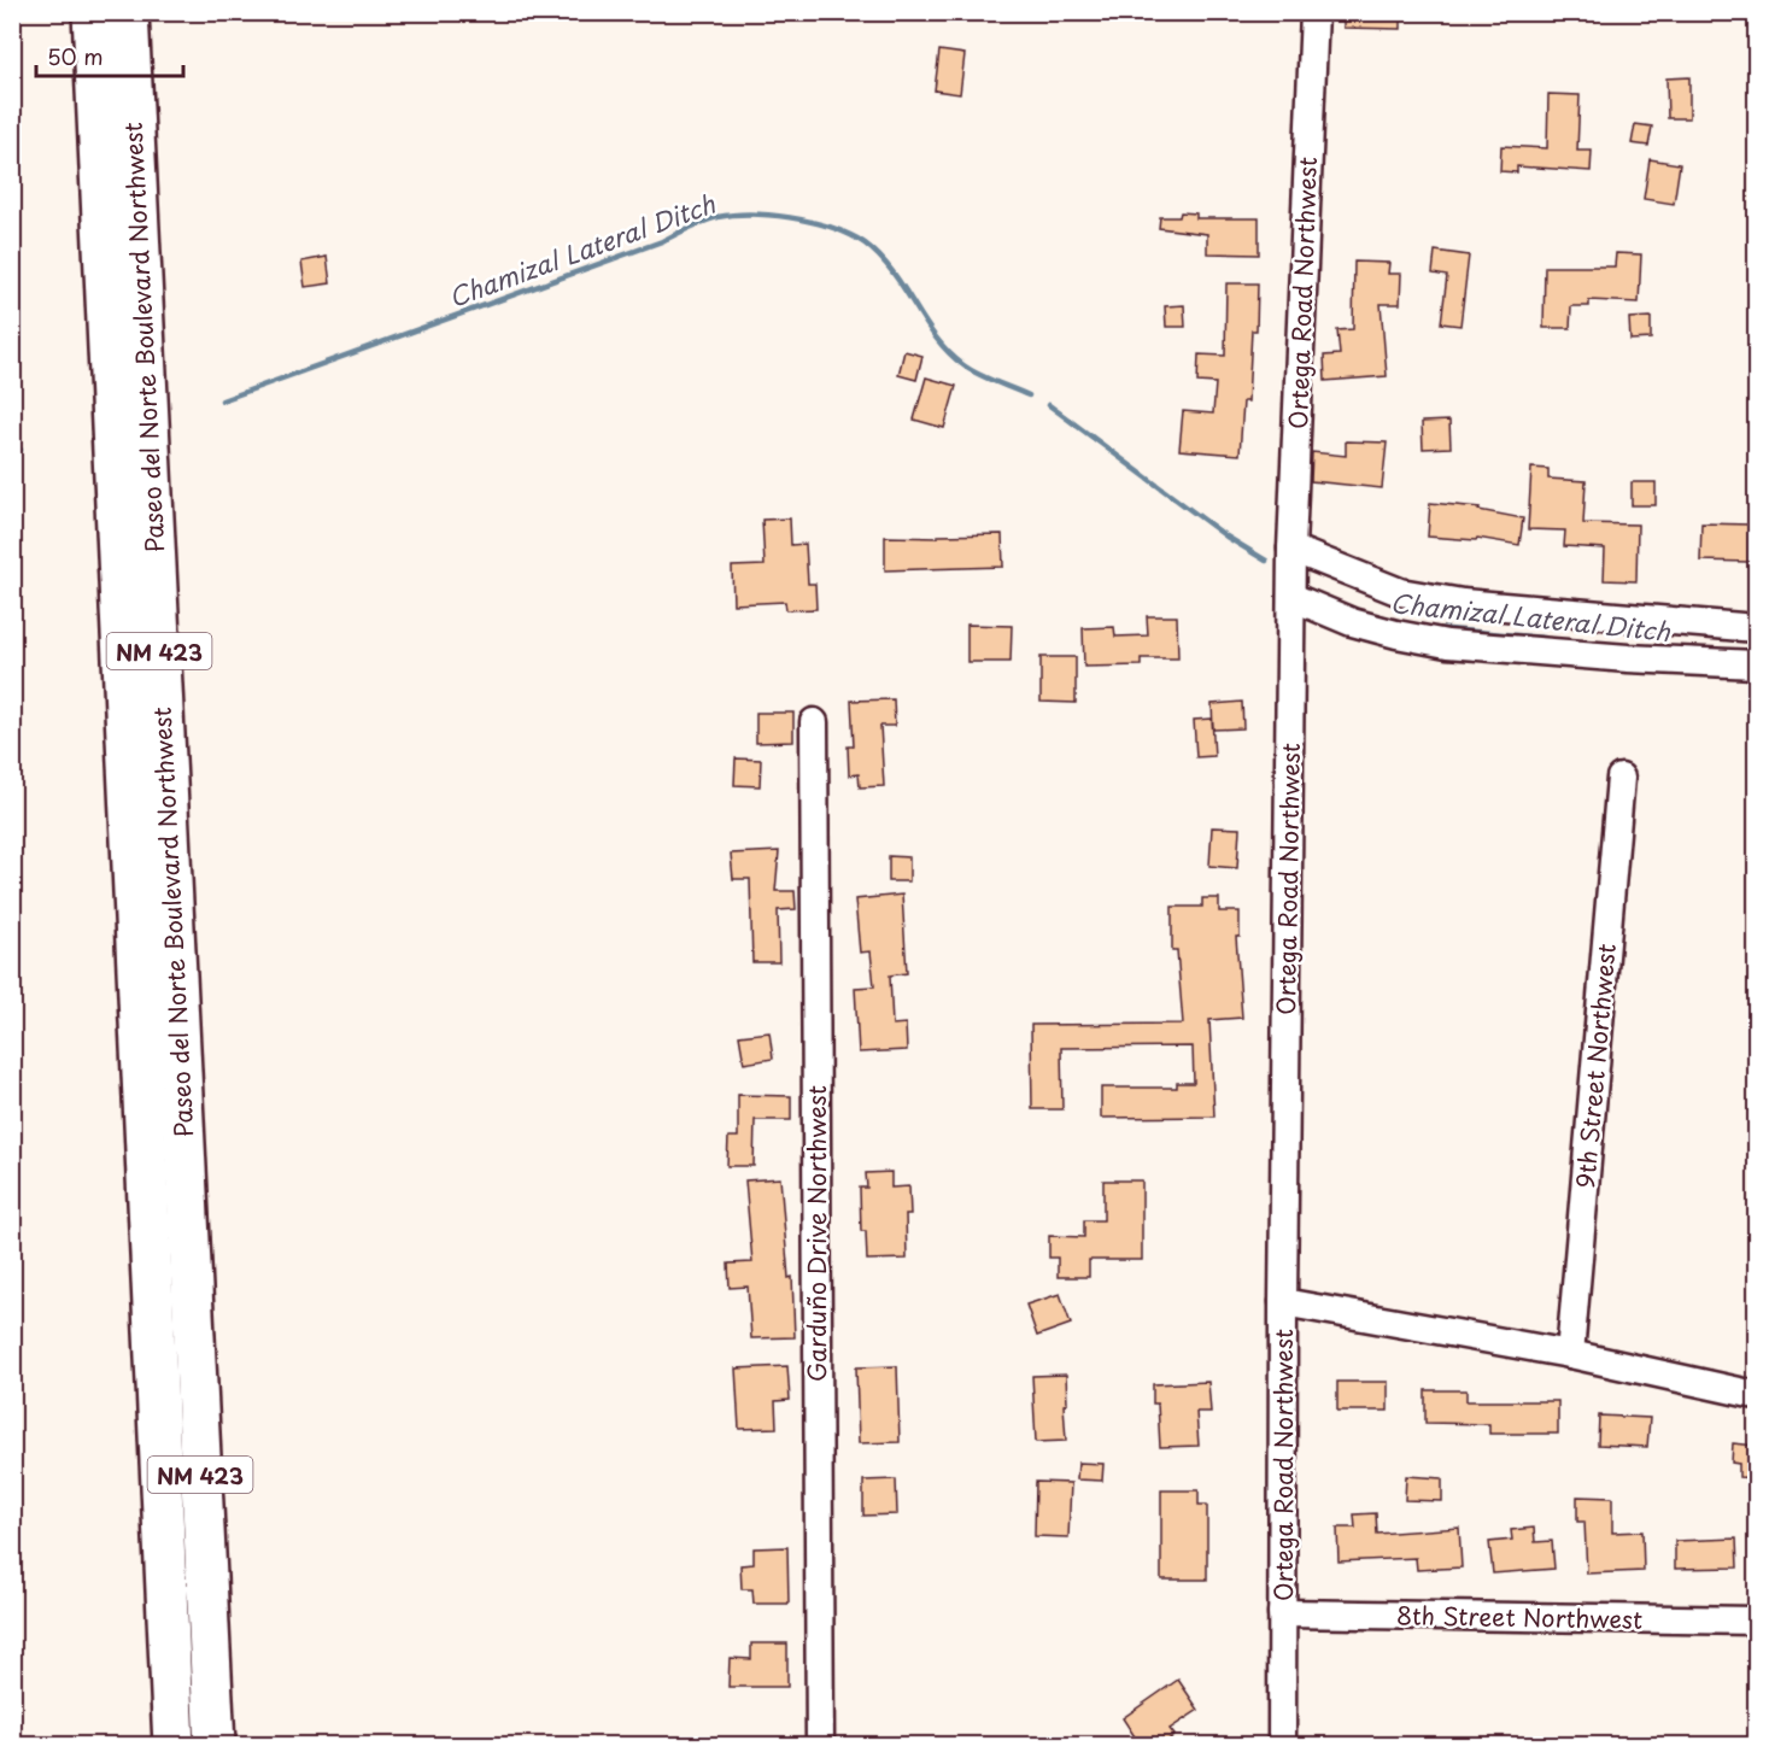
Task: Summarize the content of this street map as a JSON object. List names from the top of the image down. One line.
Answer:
{"streets":{"highway":["Paseo del Norte Boulevard Northwest","NM 423"],"street":["Ortega Road Northwest","9th Street Northwest","Garduño Drive Northwest","8th Street Northwest"]},"crossings":[["Ortega Road Northwest","8th Street Northwest"]],"water":["Chamizal Lateral Ditch"],"scale_bar":"50 m"}
